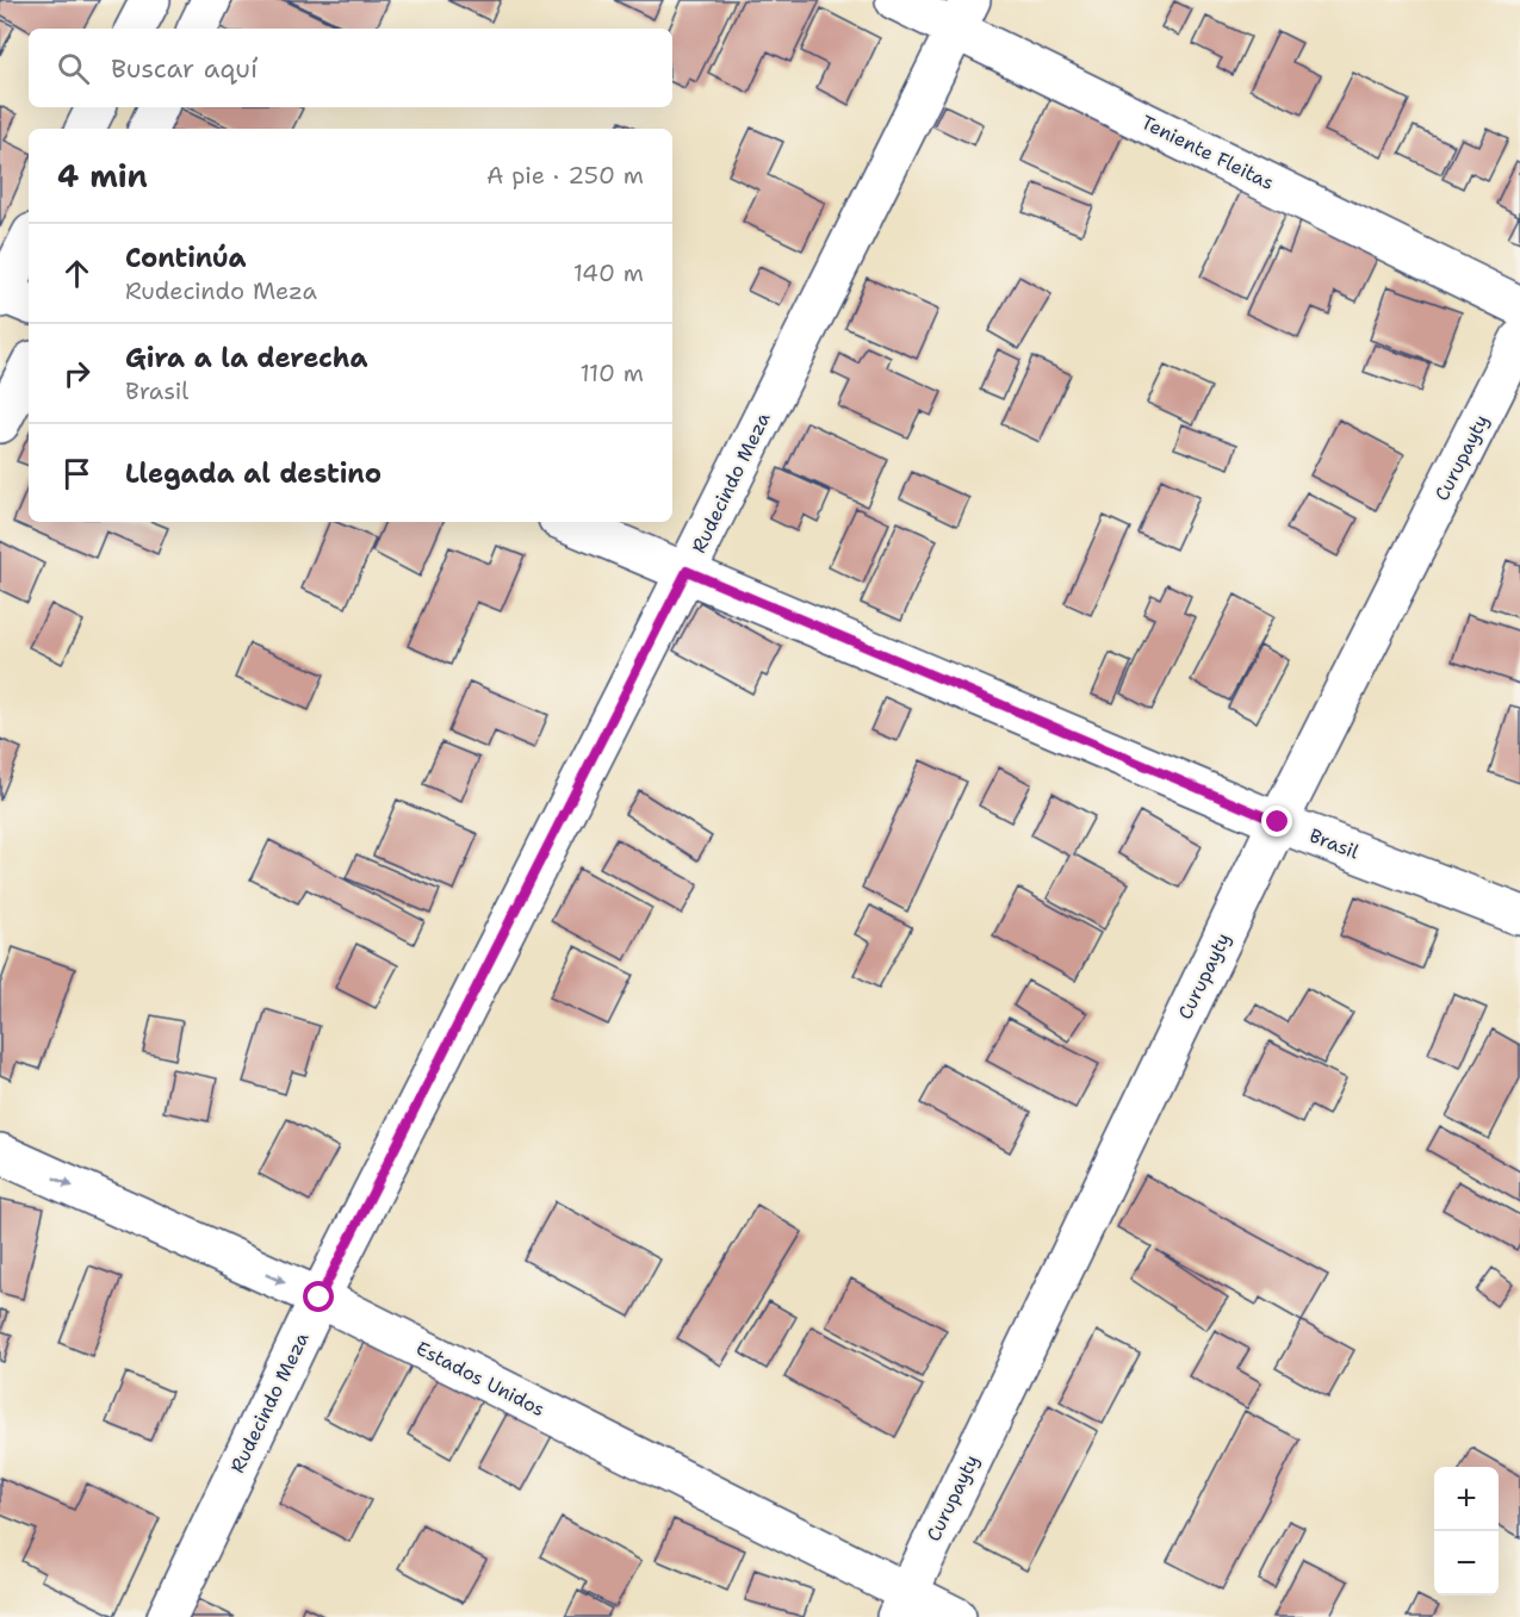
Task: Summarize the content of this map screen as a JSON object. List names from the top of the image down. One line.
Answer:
{"streets":{"street":["Teniente Fleitas","Curupayty","Rudecindo Meza","Brasil","Estados Unidos"]},"crossings":[["Teniente Fleitas","Rudecindo Meza"],["Curupayty","Brasil"],["Curupayty","Estados Unidos"],["Rudecindo Meza","Brasil"],["Rudecindo Meza","Estados Unidos"]],"page":{"search":"Buscar aquí","heading":["4 min","A pie · 250 m"],"list":[["Continúa","Rudecindo Meza","140 m"],["Gira a la derecha","Brasil","110 m"],"Llegada al destino"],"map_buttons":["+","−"]}}
